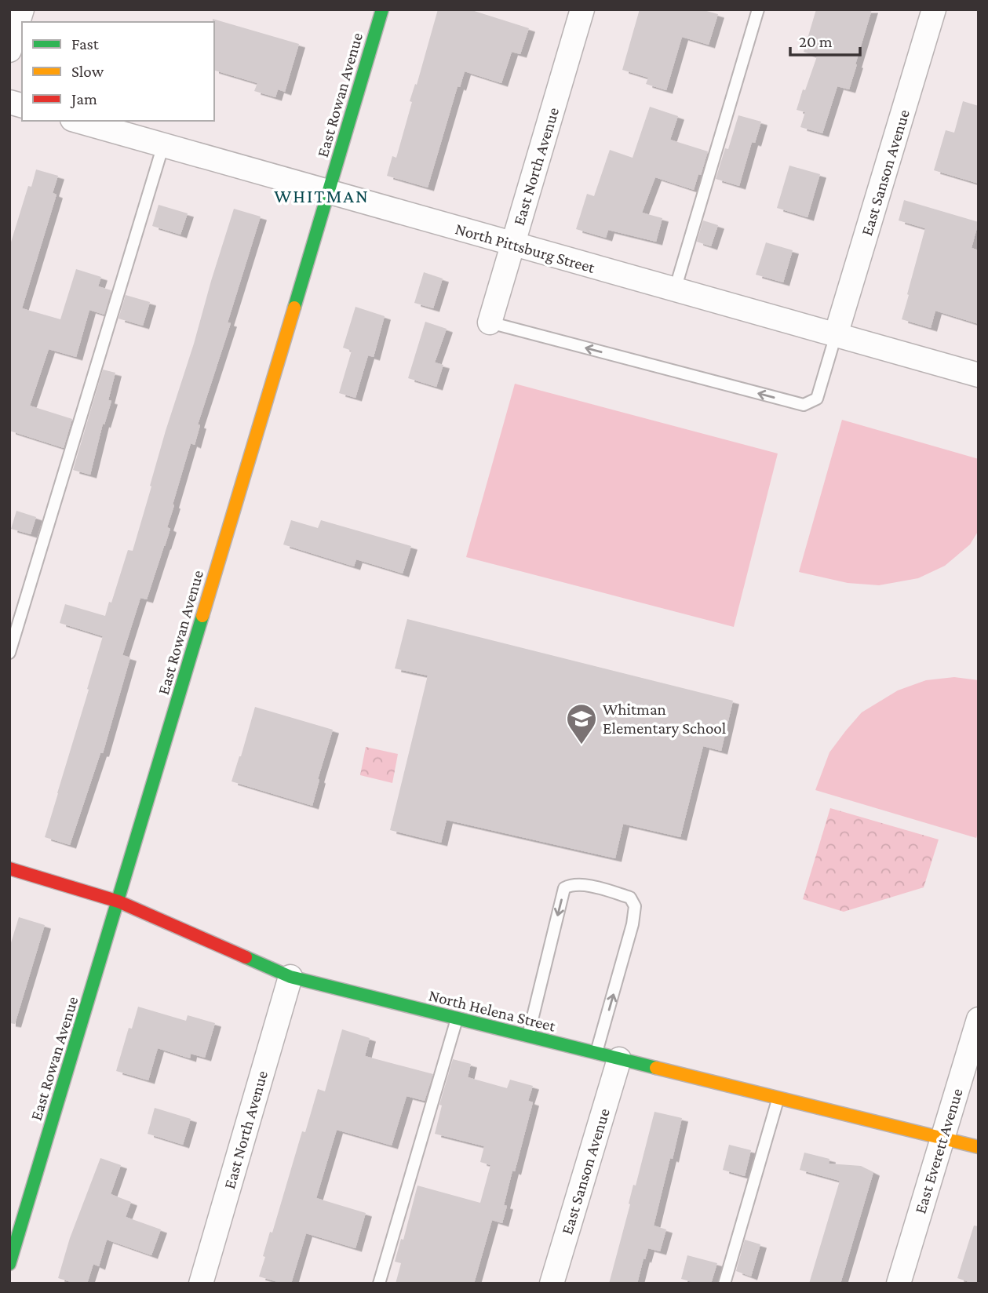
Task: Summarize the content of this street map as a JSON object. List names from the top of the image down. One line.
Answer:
{"streets":{"street":["East Rowan Avenue","East North Avenue","East Sanson Avenue","North Pittsburg Street","North Helena Street","East Everett Avenue"]},"crossings":[["East Rowan Avenue","North Pittsburg Street"],["East Rowan Avenue","North Helena Street"],["East North Avenue","North Pittsburg Street"],["East North Avenue","North Helena Street"],["East Sanson Avenue","North Pittsburg Street"],["East Sanson Avenue","North Helena Street"],["North Helena Street","East Everett Avenue"]],"districts":["WHITMAN"],"places":{"school or university":["Whitman Elementary School"]},"legend":["Fast","Slow","Jam"],"scale_bar":"20 m"}
